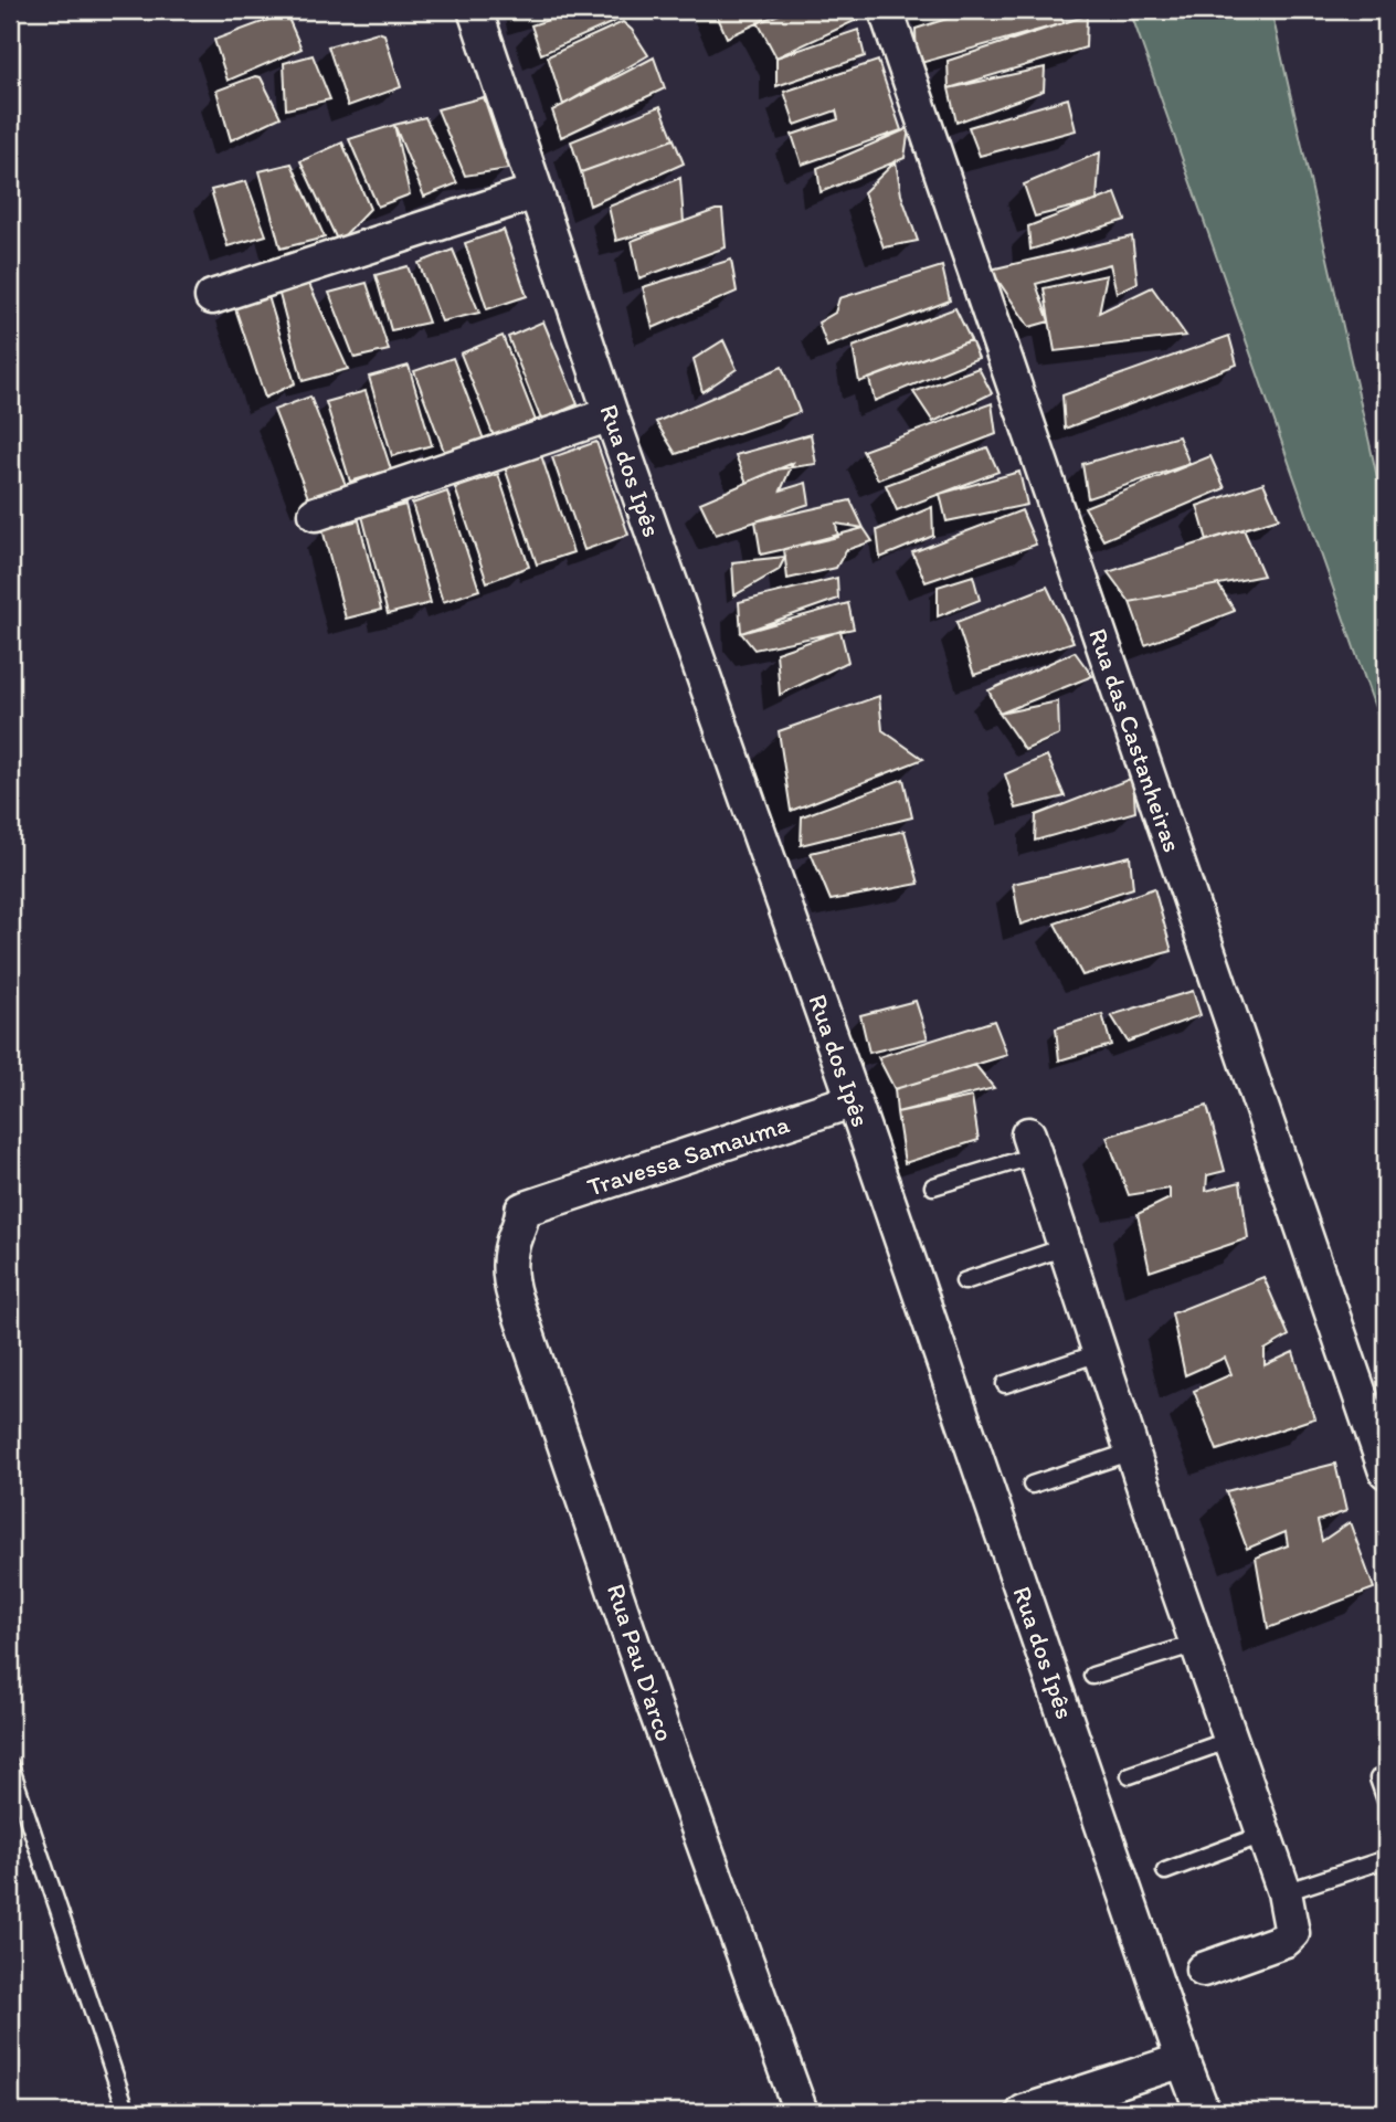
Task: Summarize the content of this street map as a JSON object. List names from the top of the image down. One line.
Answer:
{"streets":{"street":["Rua dos Ipês","Rua das Castanheiras","Travessa Samauma","Rua Pau D'arco"]},"crossings":[["Rua dos Ipês","Travessa Samauma"],["Travessa Samauma","Rua Pau D'arco"]]}
